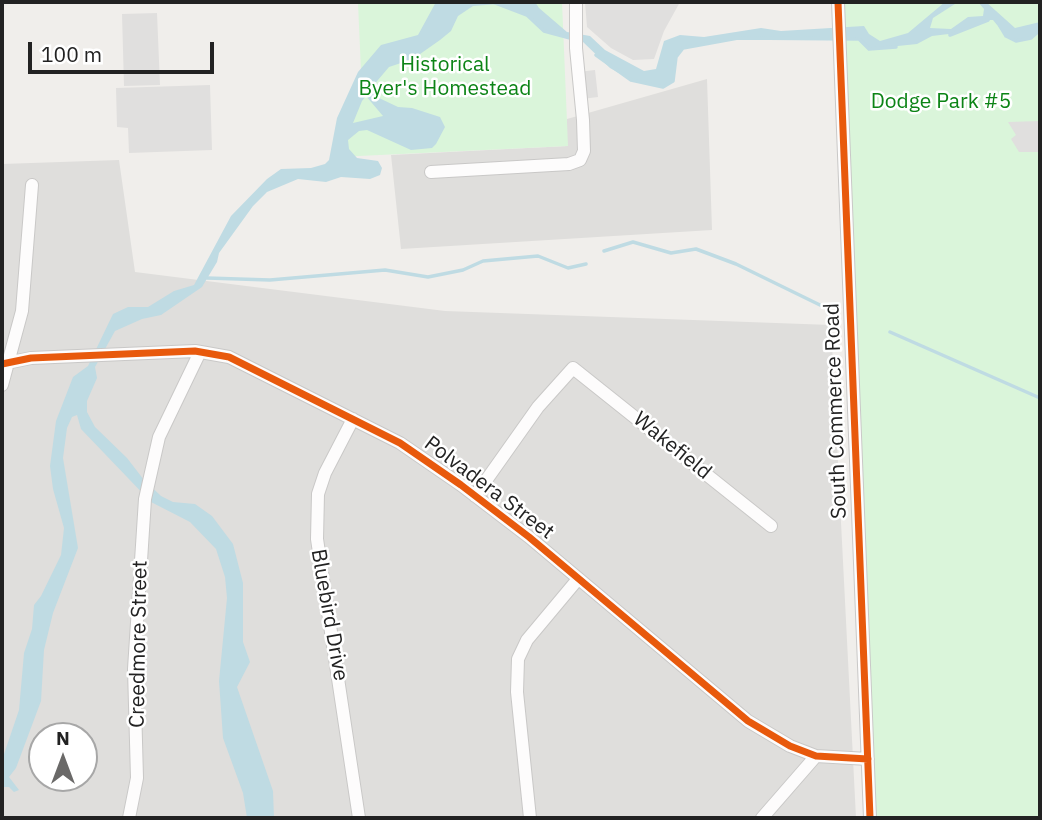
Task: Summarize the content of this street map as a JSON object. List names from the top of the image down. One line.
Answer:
{"streets":{"street":["South Commerce Road","Wakefield","Polvadera Street","Bluebird Drive","Creedmore Street"]},"crossings":[["South Commerce Road","Polvadera Street"],["Wakefield","Polvadera Street"],["Polvadera Street","Bluebird Drive"],["Polvadera Street","Creedmore Street"]],"parks":["Historical Byer's Homestead","Dodge Park #5"],"scale_bar":"100 m","north":"top"}
